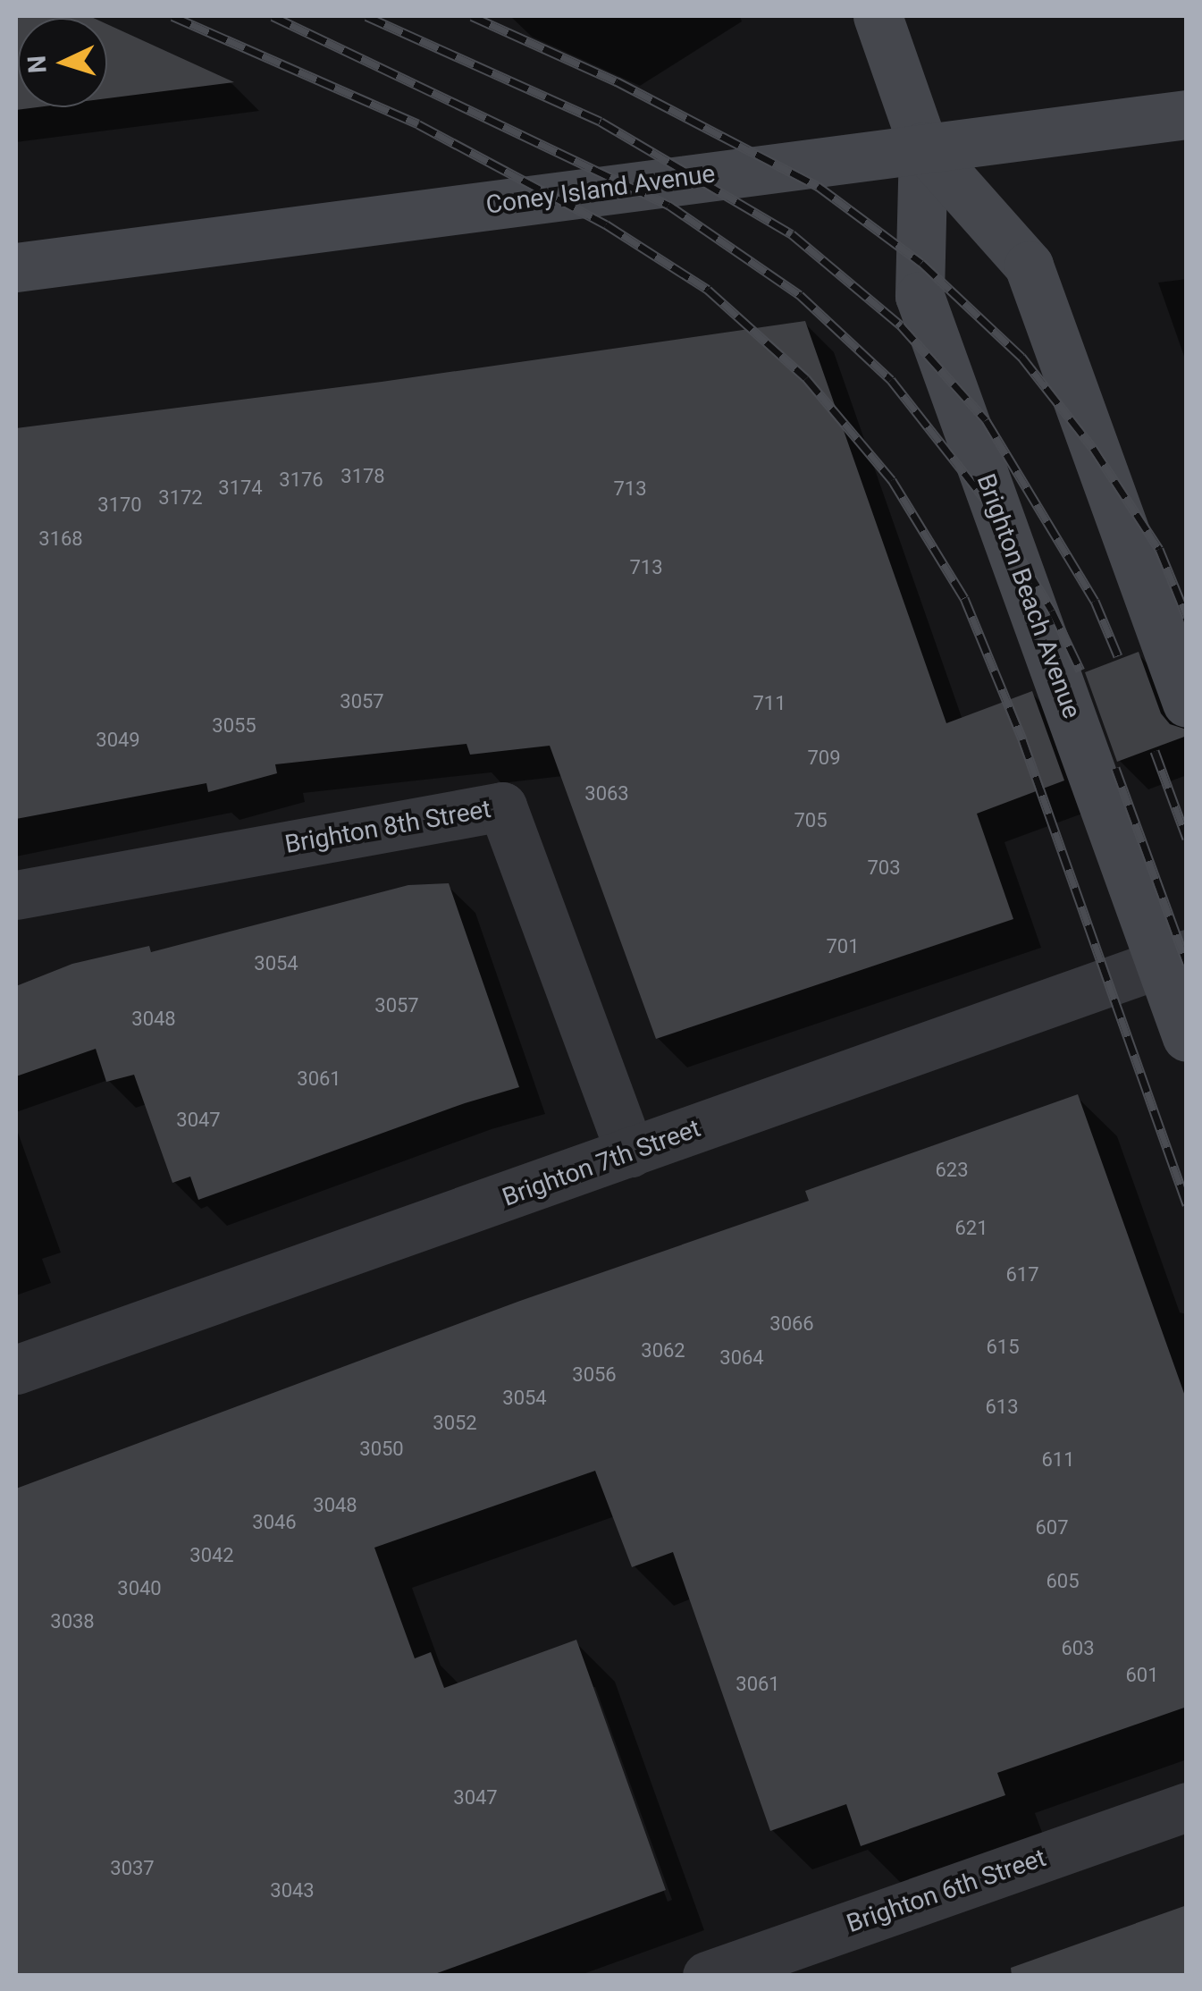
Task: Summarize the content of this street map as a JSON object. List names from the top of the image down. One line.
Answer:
{"streets":{"main road":["Coney Island Avenue","Brighton Beach Avenue"],"street":["Brighton 8th Street","Brighton 7th Street","Brighton 6th Street"]},"crossings":[["Coney Island Avenue","Brighton Beach Avenue"],["Brighton Beach Avenue","Brighton 7th Street"],["Brighton 8th Street","Brighton 7th Street"]],"house_numbers":["3178","3176","3174","713","3172","3170","3168","713","3057","711","3055","3049","709","3063","705","703","701","3054","3057","3048","3061","3047","623","621","617","3066","615","3062","3064","3056","3054","613","3052","3050","611","3048","3046","607","3042","605","3040","3038","603","601","3061","3047","3037","3043"],"north":"left"}
